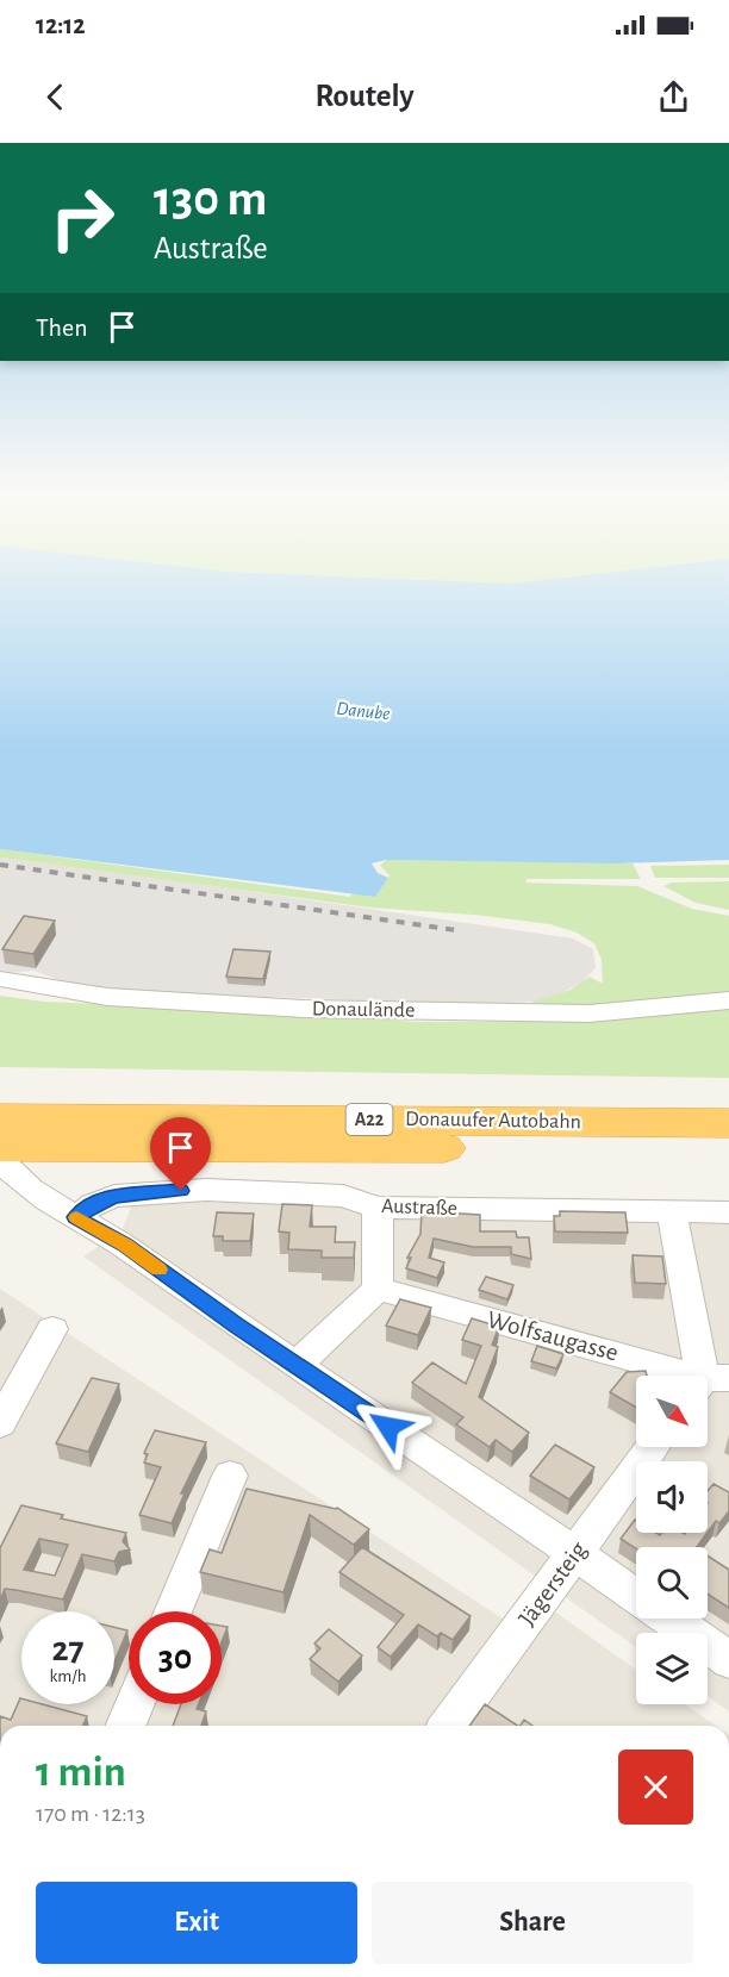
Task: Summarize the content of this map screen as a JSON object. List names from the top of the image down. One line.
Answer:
{"streets":{"highway":["A22","Donauufer Autobahn"],"street":["Donaulände","Austraße","Wolfsaugasse","Jägersteig"]},"water":["Danube"],"north":"bottom right","page":{"status":"12:12","header":"Routely","turn":["130 m","Austraße"],"then":"Then","speed":"27 km/h","limit":"30","heading":["1 min","170 m · 12:13"],"buttons":["Exit","Share"]}}
